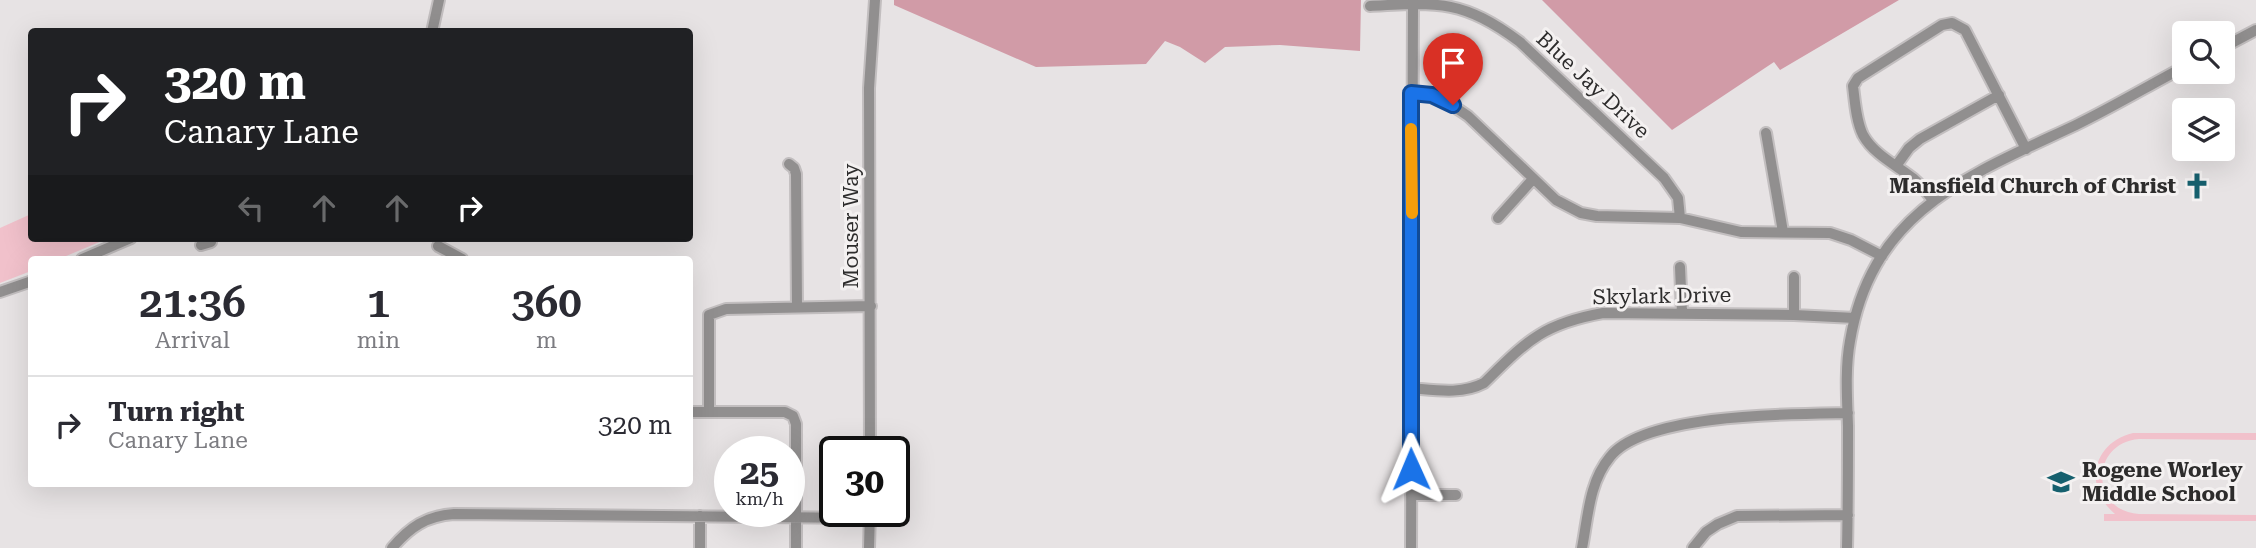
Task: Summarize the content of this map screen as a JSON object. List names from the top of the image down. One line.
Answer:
{"streets":{"street":["Blue Jay Drive","Mouser Way","Skylark Drive"]},"places":{"church":["Mansfield Church of Christ"],"school or university":["Rogene Worley Middle School"]},"page":{"turn":["320 m","Canary Lane"],"eta":["21:36","Arrival","1","min","360","m"],"list":[{"name":"Turn right","note":"Canary Lane","value":"320 m"}],"speed":"25 km/h","limit":"30"}}
